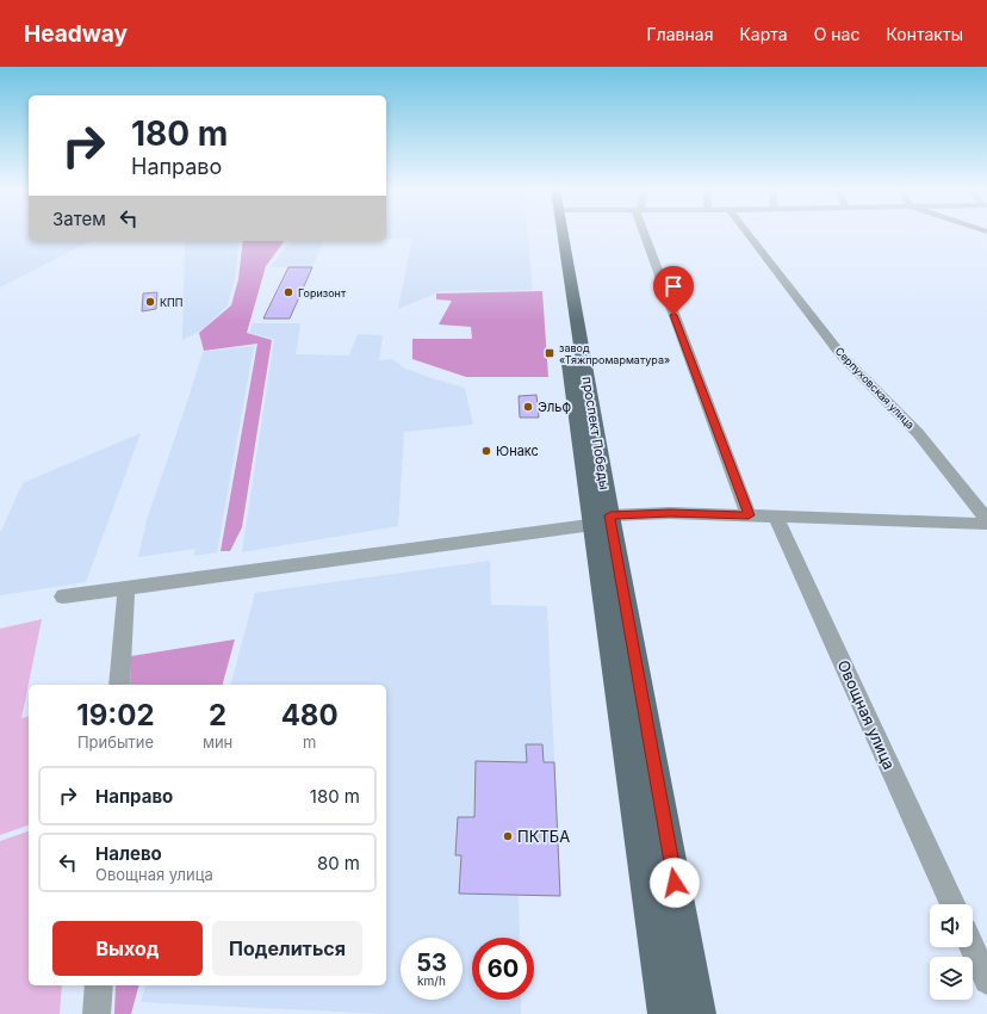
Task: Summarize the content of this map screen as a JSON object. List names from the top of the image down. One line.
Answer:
{"streets":{"main road":["проспект Победы"],"street":["Серпуховская улица","Овощная улица"]},"places":{"other":["Горизонт","КПП","Эльф","Юнакс","ПКТБА"],"transit":["завод «Тяжпромарматура»"]},"page":{"header":"Headway","nav":["Главная","Карта","О нас","Контакты"],"turn":["180 m","Направо"],"then":"Затем","eta":["19:02","Прибытие","2","мин","480","m"],"list":[{"name":"Направо","value":"180 m"},{"name":"Налево","note":"Овощная улица","value":"80 m"}],"buttons":["Выход","Поделиться"],"speed":"53 km/h","limit":"60"}}
